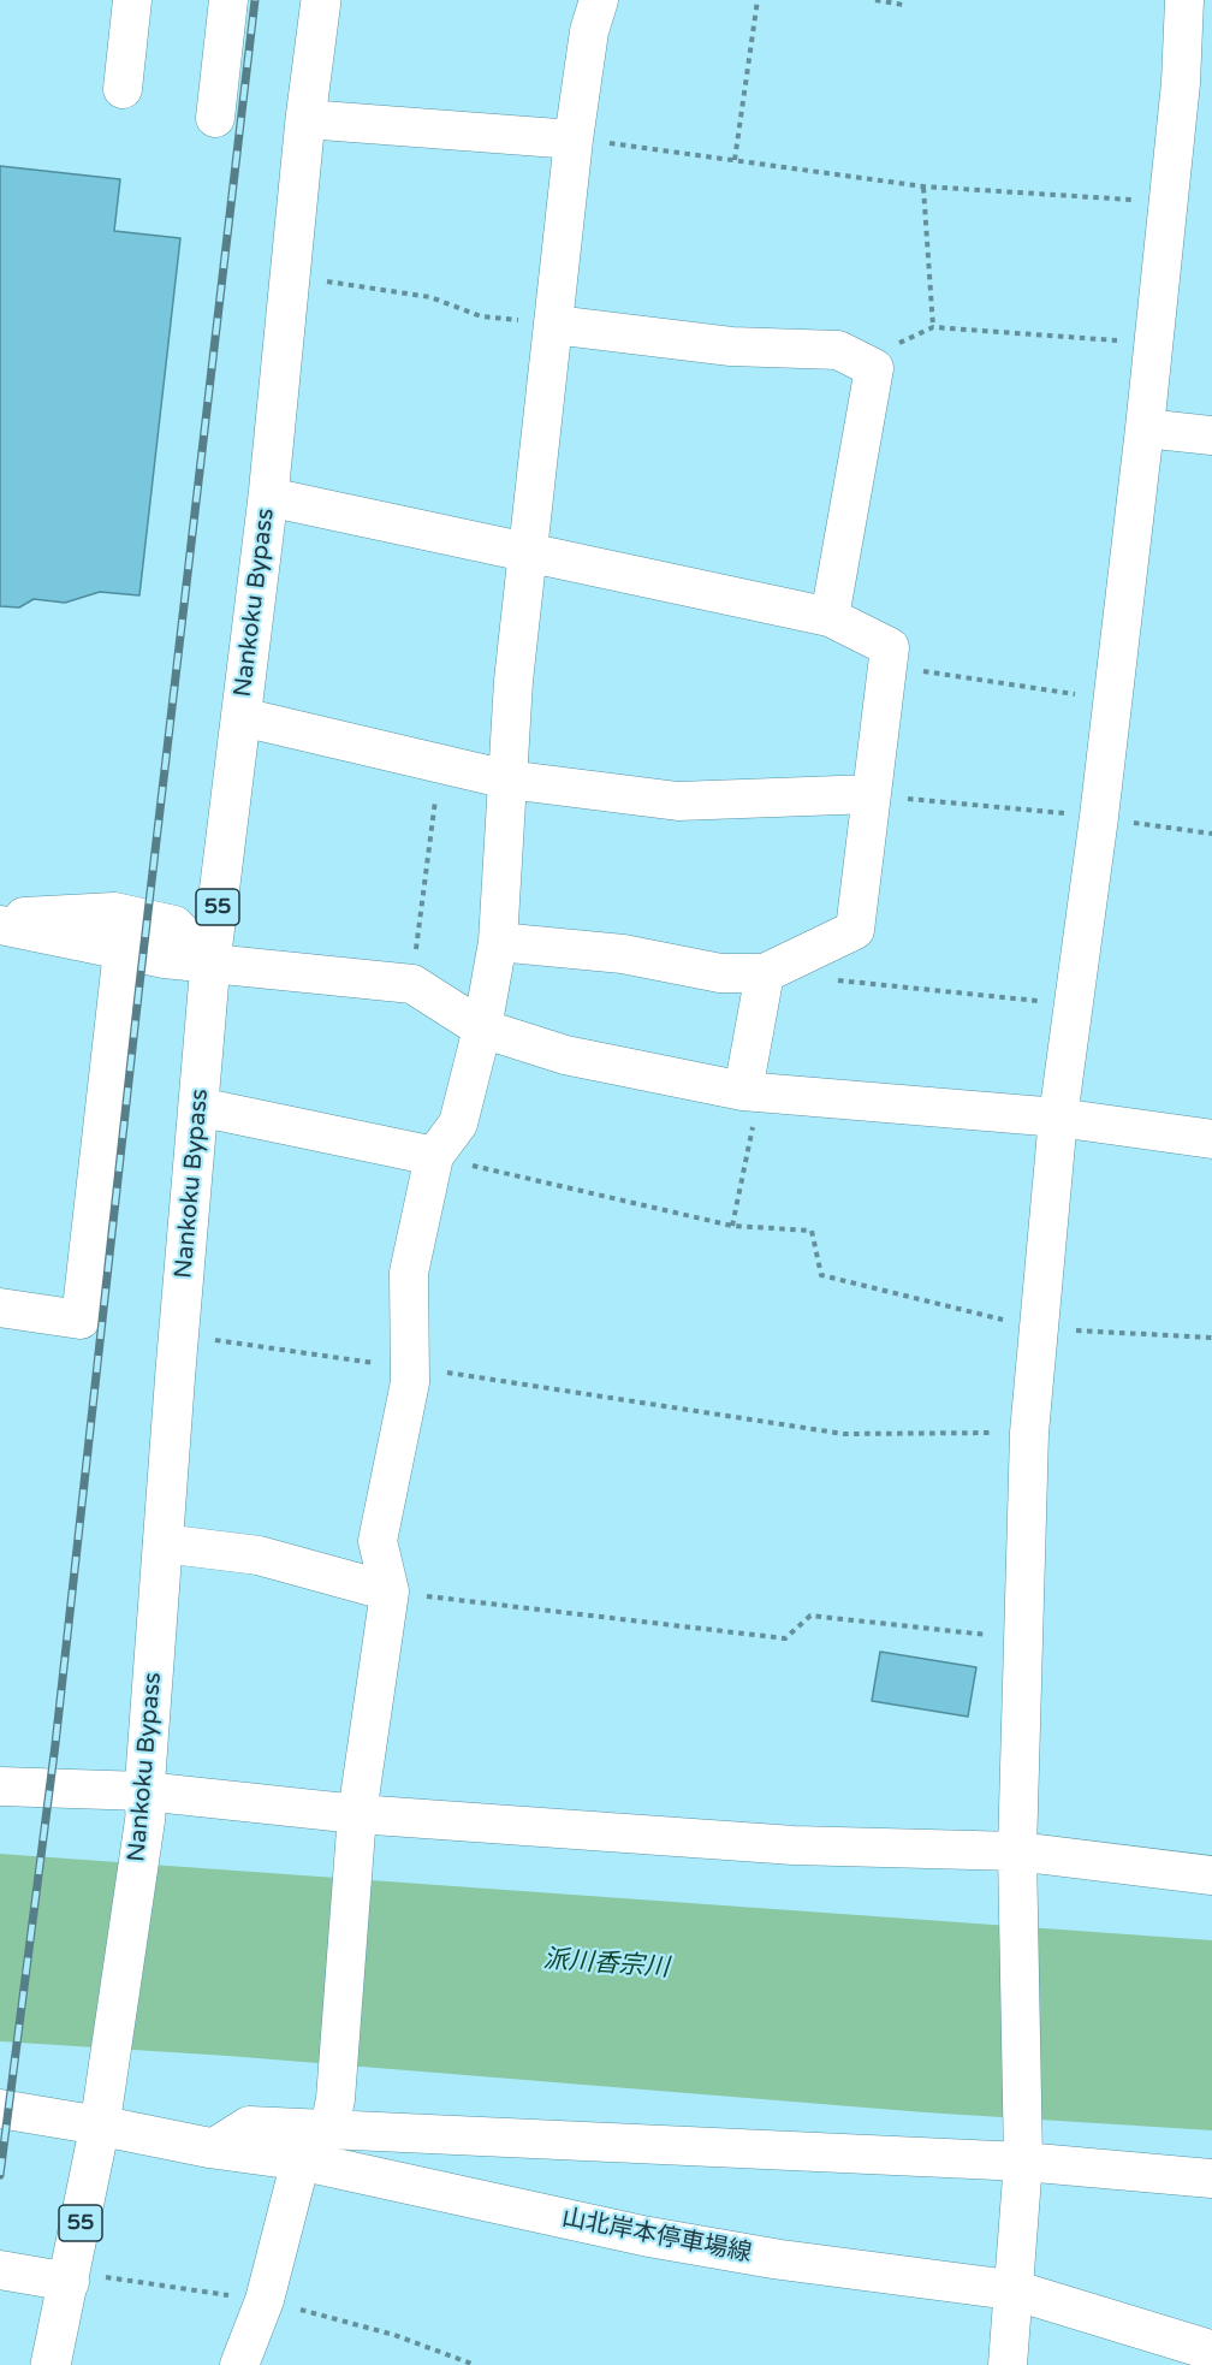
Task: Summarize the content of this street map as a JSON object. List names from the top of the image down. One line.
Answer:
{"streets":{"main road":["Nankoku Bypass","55","山北岸本停車場線"]},"crossings":[["Nankoku Bypass","山北岸本停車場線"]],"water":["派川香宗川"]}
